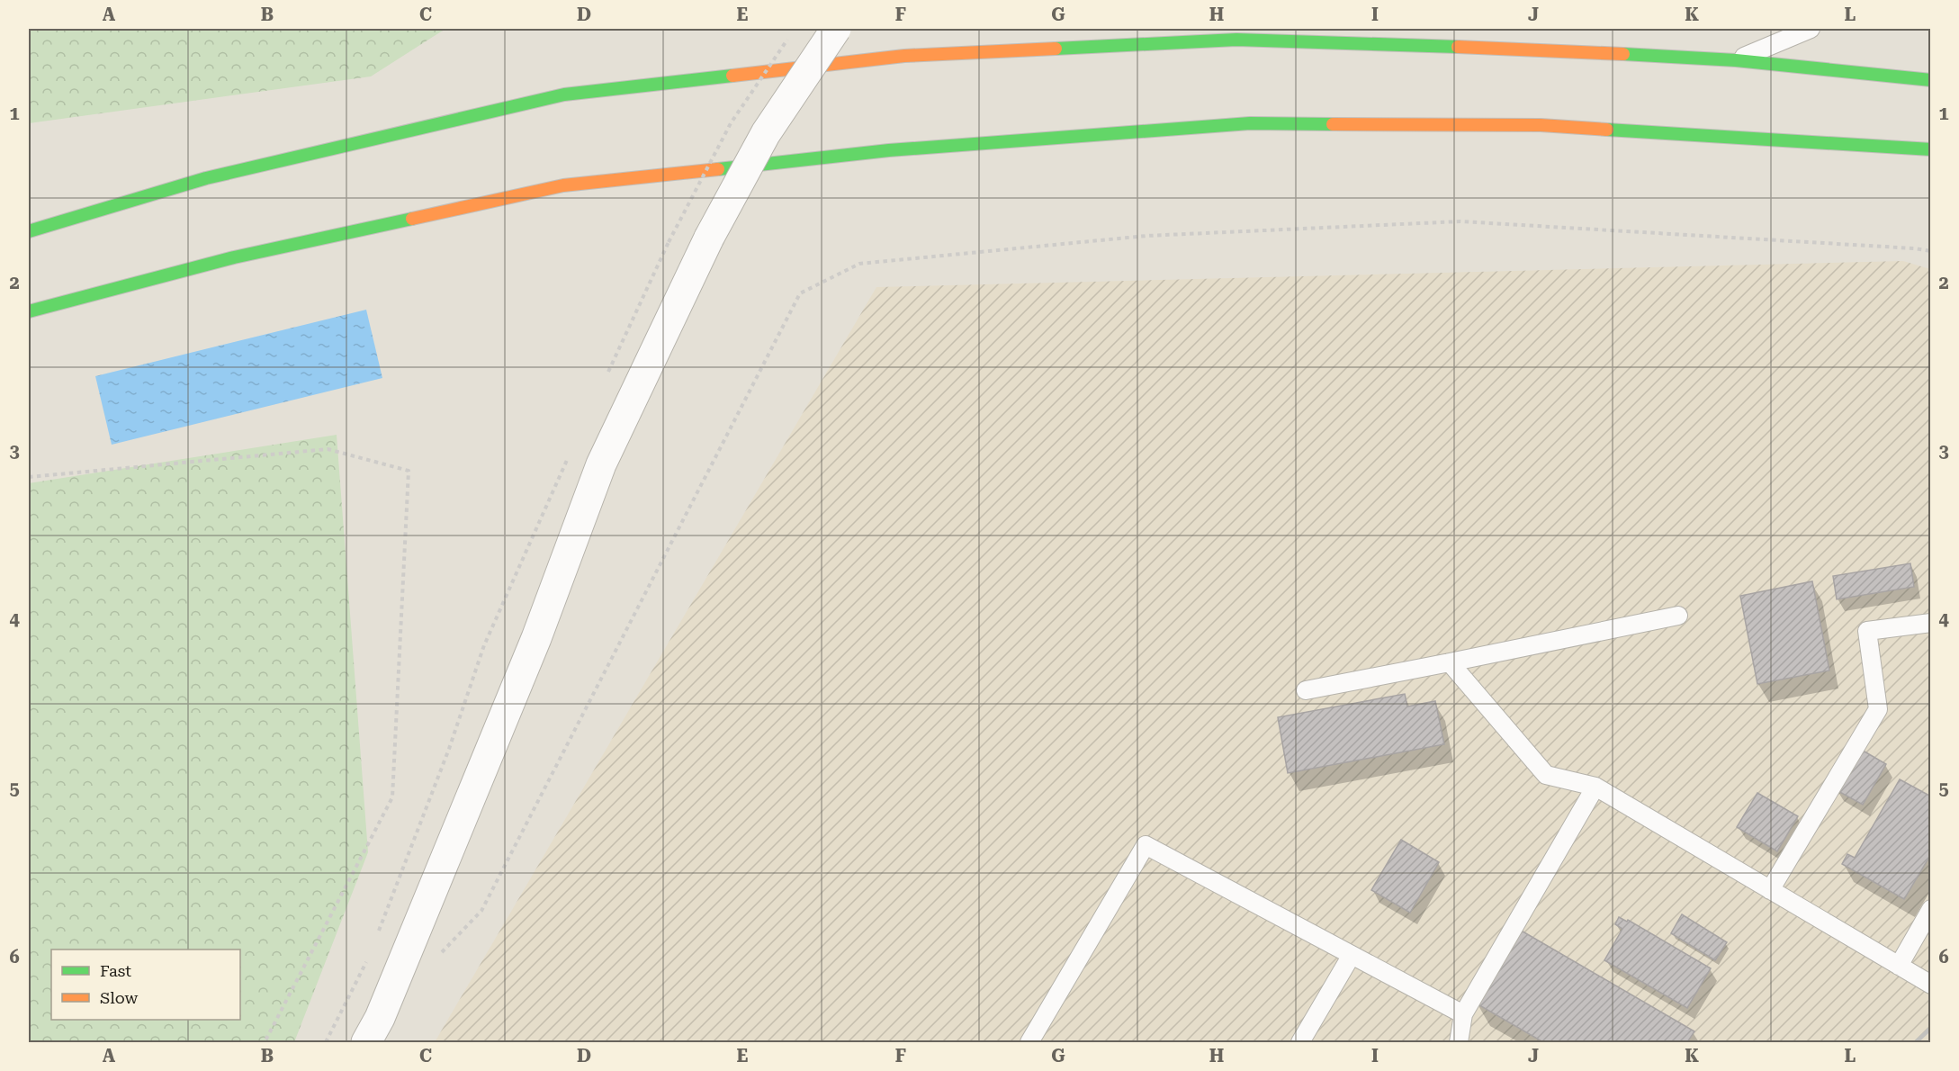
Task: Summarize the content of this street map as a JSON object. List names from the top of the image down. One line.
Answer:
{"legend":["Fast","Slow"],"grid":{"columns":["A","B","C","D","E","F","G","H","I","J","K","L"],"rows":["1","2","3","4","5","6"]}}
